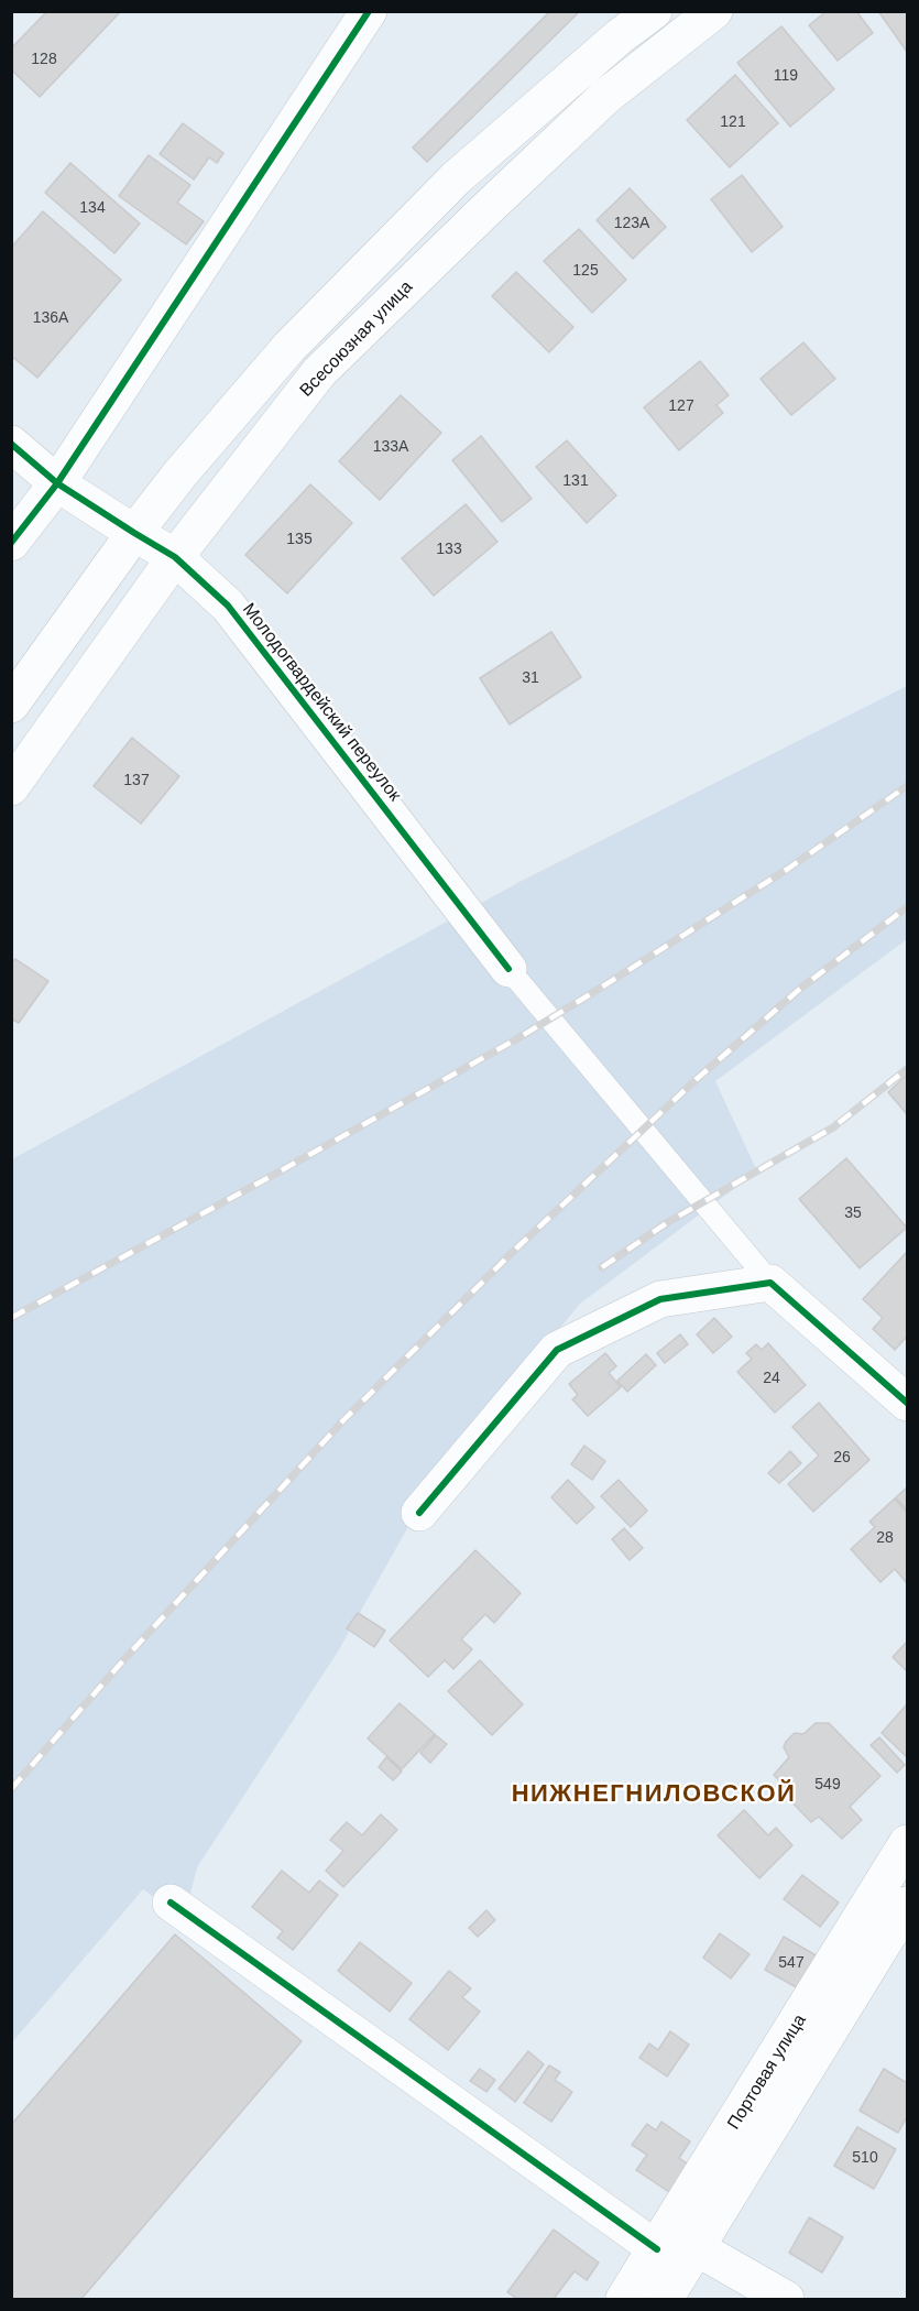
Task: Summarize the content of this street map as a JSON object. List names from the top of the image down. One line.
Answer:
{"streets":{"main road":["Всесоюзная улица","Молодогвардейский переулок","Портовая улица"]},"crossings":[["Всесоюзная улица","Молодогвардейский переулок"]],"districts":["НИЖНЕГНИЛОВСКОЙ"],"house_numbers":["128","119","121","134","123А","125","136А","127","133А","131","135","133","31","137","35","24","26","28","549","547","510"]}
